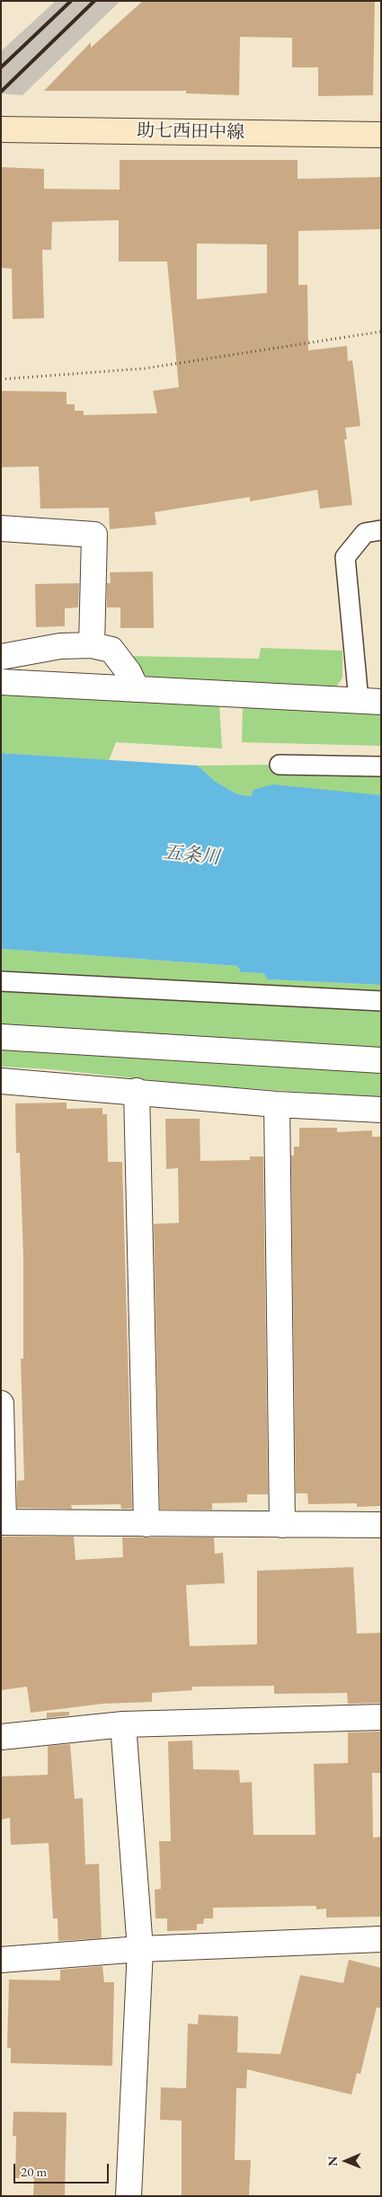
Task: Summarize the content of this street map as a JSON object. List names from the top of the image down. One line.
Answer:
{"streets":{"main road":["助七西田中線"]},"water":["五条川"],"scale_bar":"20 m","north":"left"}
